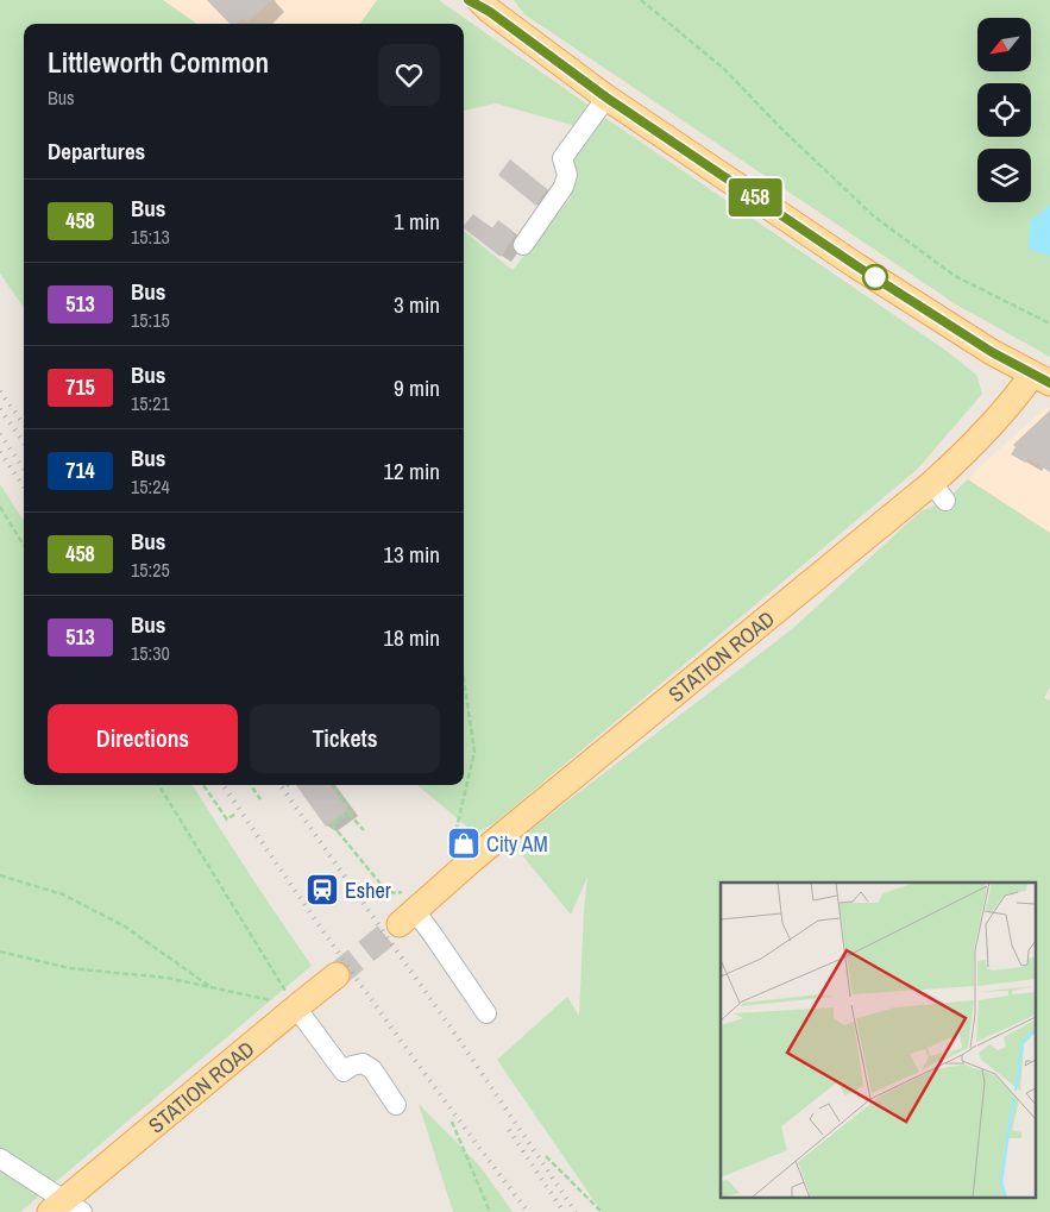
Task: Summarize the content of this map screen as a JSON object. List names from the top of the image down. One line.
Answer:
{"streets":{"main road":["STATION ROAD"]},"places":{"shop":["City AM"],"station":["Esher"]},"lines":["bus line 458"],"north":"bottom left","page":{"on_map":"458","heading":[["Littleworth Common","Bus"],"Departures"],"list":[{"mark":"458","name":"Bus","note":"15:13","value":"1 min"},{"mark":"513","name":"Bus","note":"15:15","value":"3 min"},{"mark":"715","name":"Bus","note":"15:21","value":"9 min"},{"mark":"714","name":"Bus","note":"15:24","value":"12 min"},{"mark":"458","name":"Bus","note":"15:25","value":"13 min"},{"mark":"513","name":"Bus","note":"15:30","value":"18 min"}],"buttons":["Directions","Tickets"]}}
